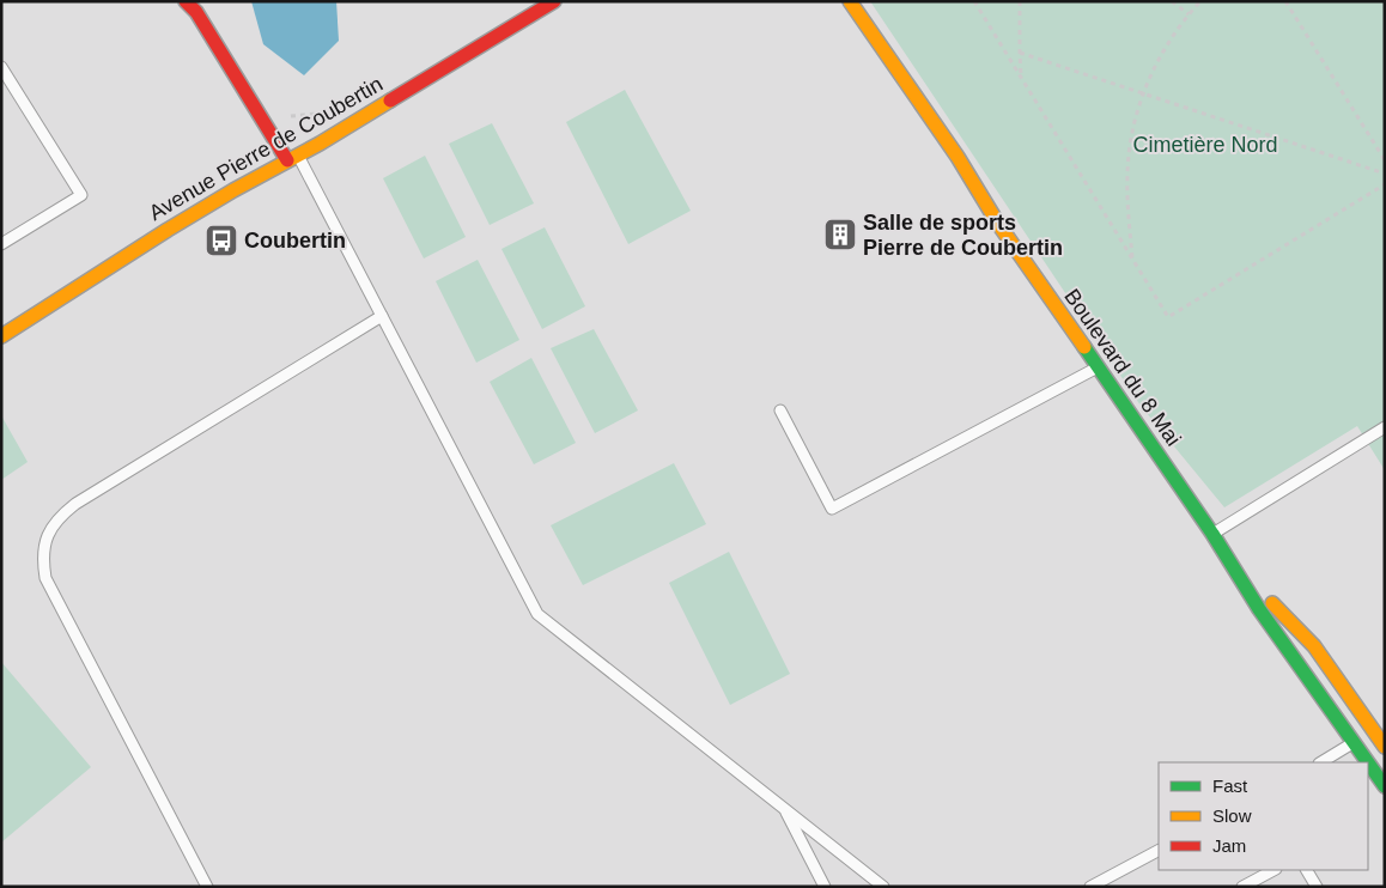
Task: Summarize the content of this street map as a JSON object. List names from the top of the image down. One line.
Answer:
{"streets":{"street":["Avenue Pierre de Coubertin","Boulevard du 8 Mai"]},"parks":["Cimetière Nord"],"places":{"building":["Salle de sports Pierre de Coubertin"],"bus stop":["Coubertin"]},"legend":["Fast","Slow","Jam"]}
